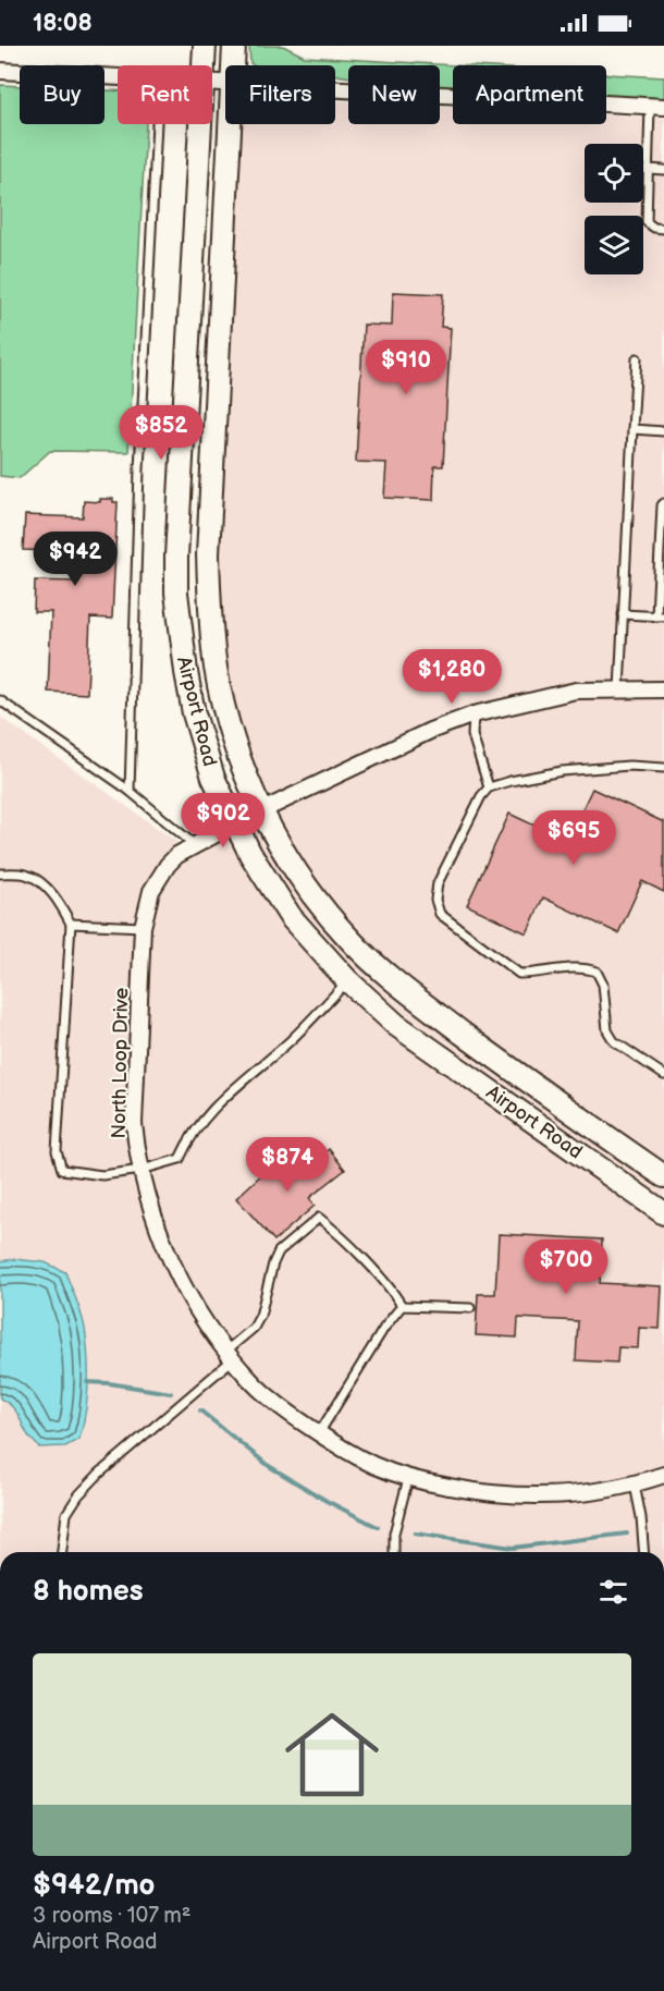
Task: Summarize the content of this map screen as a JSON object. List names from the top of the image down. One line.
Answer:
{"streets":{"main road":["Airport Road"],"street":["North Loop Drive"]},"crossings":[["Airport Road","North Loop Drive"]],"page":{"status":"18:08","chip":["Buy","Rent","Filters","New","Apartment"],"price":["$910","$852","$942","$1,280","$902","$695","$874","$700"],"heading":"8 homes","list":[{"name":"$942/mo","note":"3 rooms · 107 m² · Airport Road"}]}}
